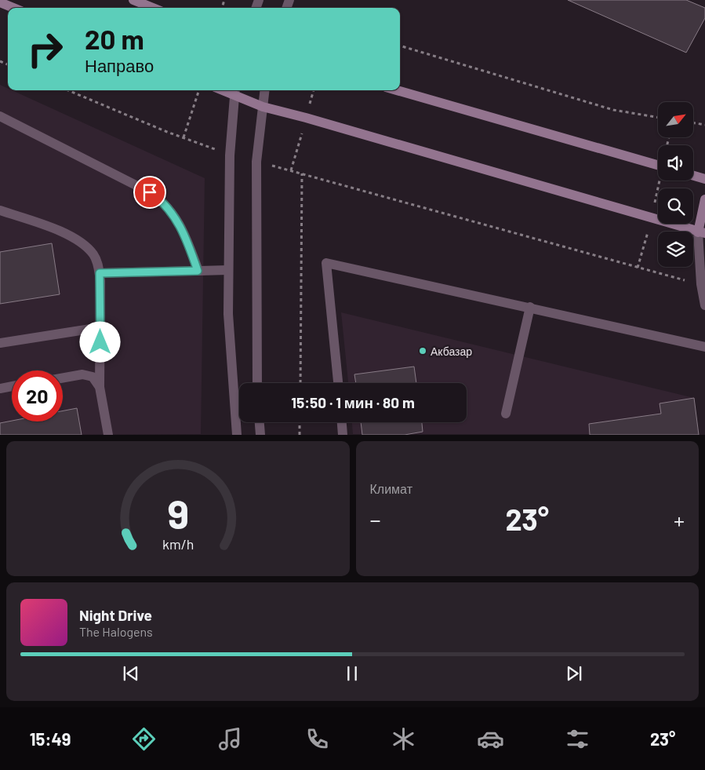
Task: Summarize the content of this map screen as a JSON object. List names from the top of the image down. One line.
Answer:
{"places":["Акбазар"],"north":"top right","page":{"turn":["20 m","Направо"],"limit":"20","trip":"15:50 · 1 мин · 80 m","tile":"Климат","heat":["−","23°","+"],"song":["Night Drive","The Halogens"],"tabs":["15:49","23°"],"gauge":["9","km/h"]}}
